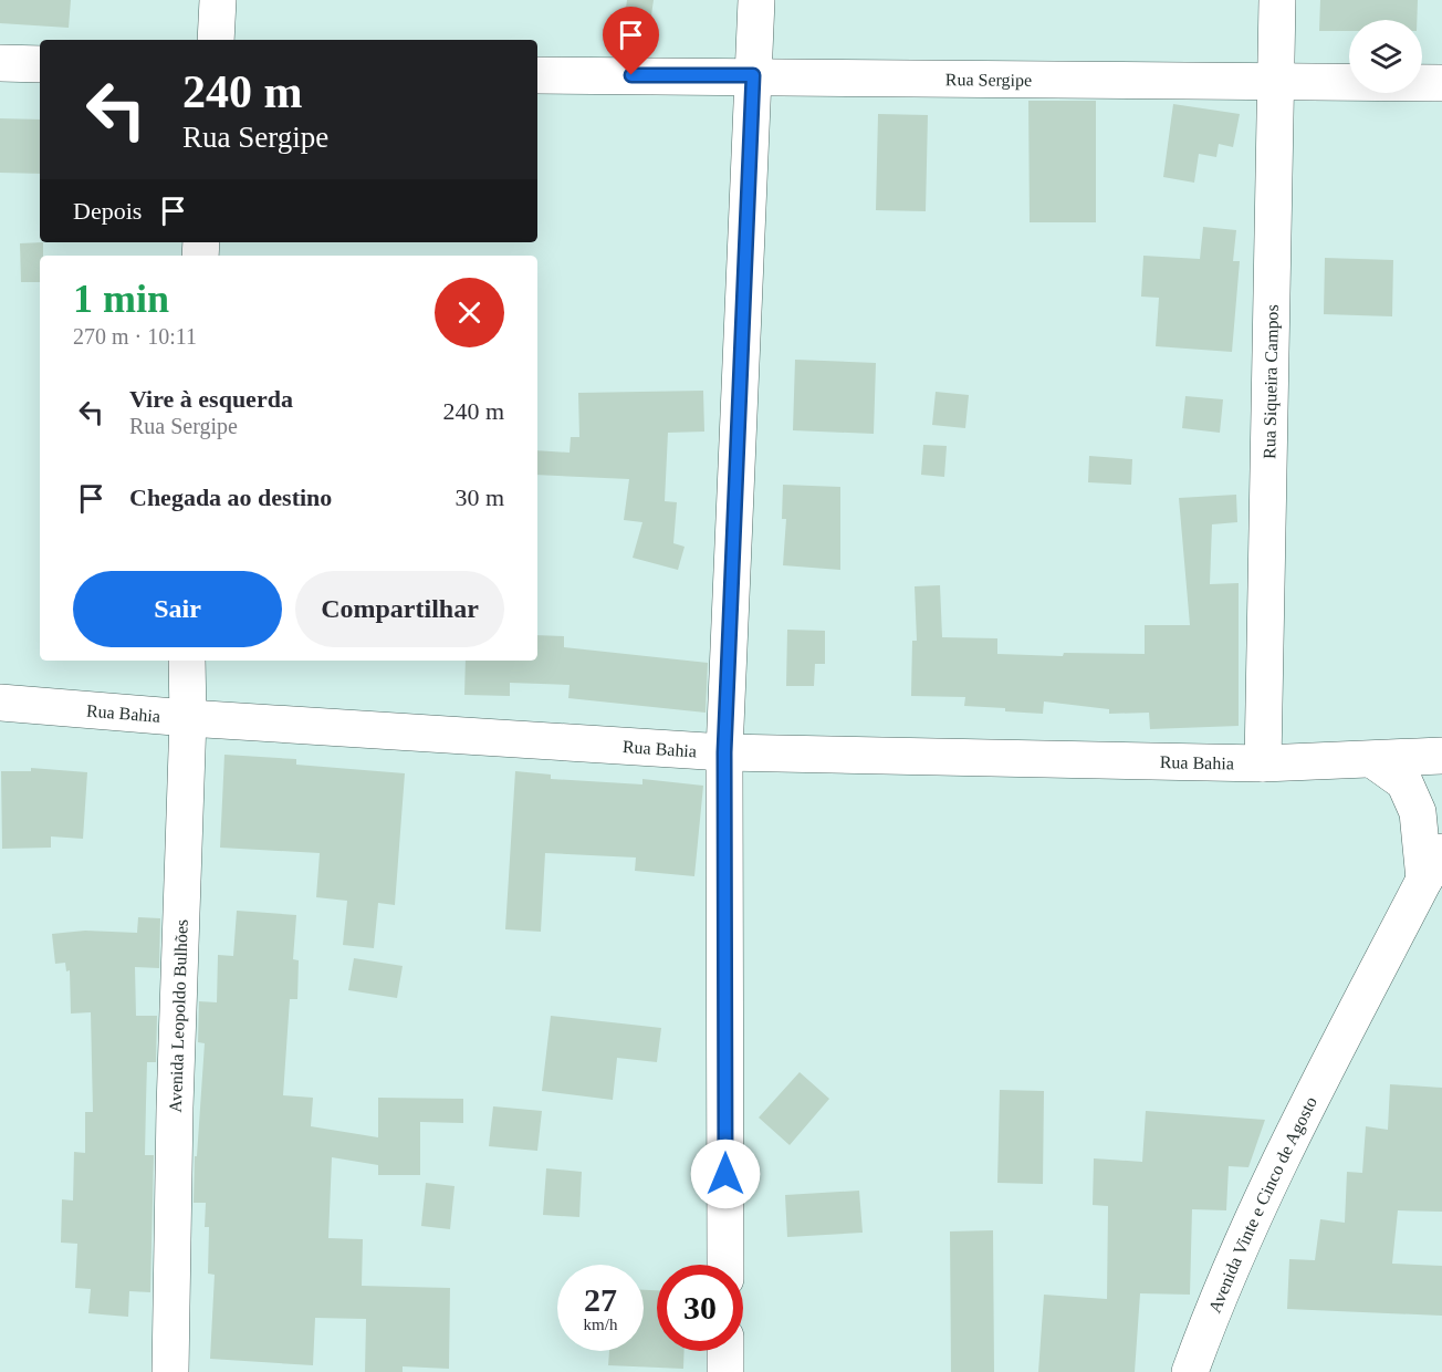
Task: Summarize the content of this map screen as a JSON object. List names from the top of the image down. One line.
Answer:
{"streets":{"street":["Rua Sergipe","Rua Siqueira Campos","Rua Bahia","Avenida Leopoldo Bulhões","Avenida Vinte e Cinco de Agosto"]},"crossings":[["Rua Sergipe","Rua Siqueira Campos"],["Rua Siqueira Campos","Rua Bahia"],["Rua Bahia","Avenida Leopoldo Bulhões"]],"page":{"turn":["240 m","Rua Sergipe"],"then":"Depois","heading":["1 min","270 m · 10:11"],"list":[{"name":"Vire à esquerda","note":"Rua Sergipe","value":"240 m"},{"name":"Chegada ao destino","value":"30 m"}],"buttons":["Sair","Compartilhar"],"speed":"27 km/h","limit":"30"}}
